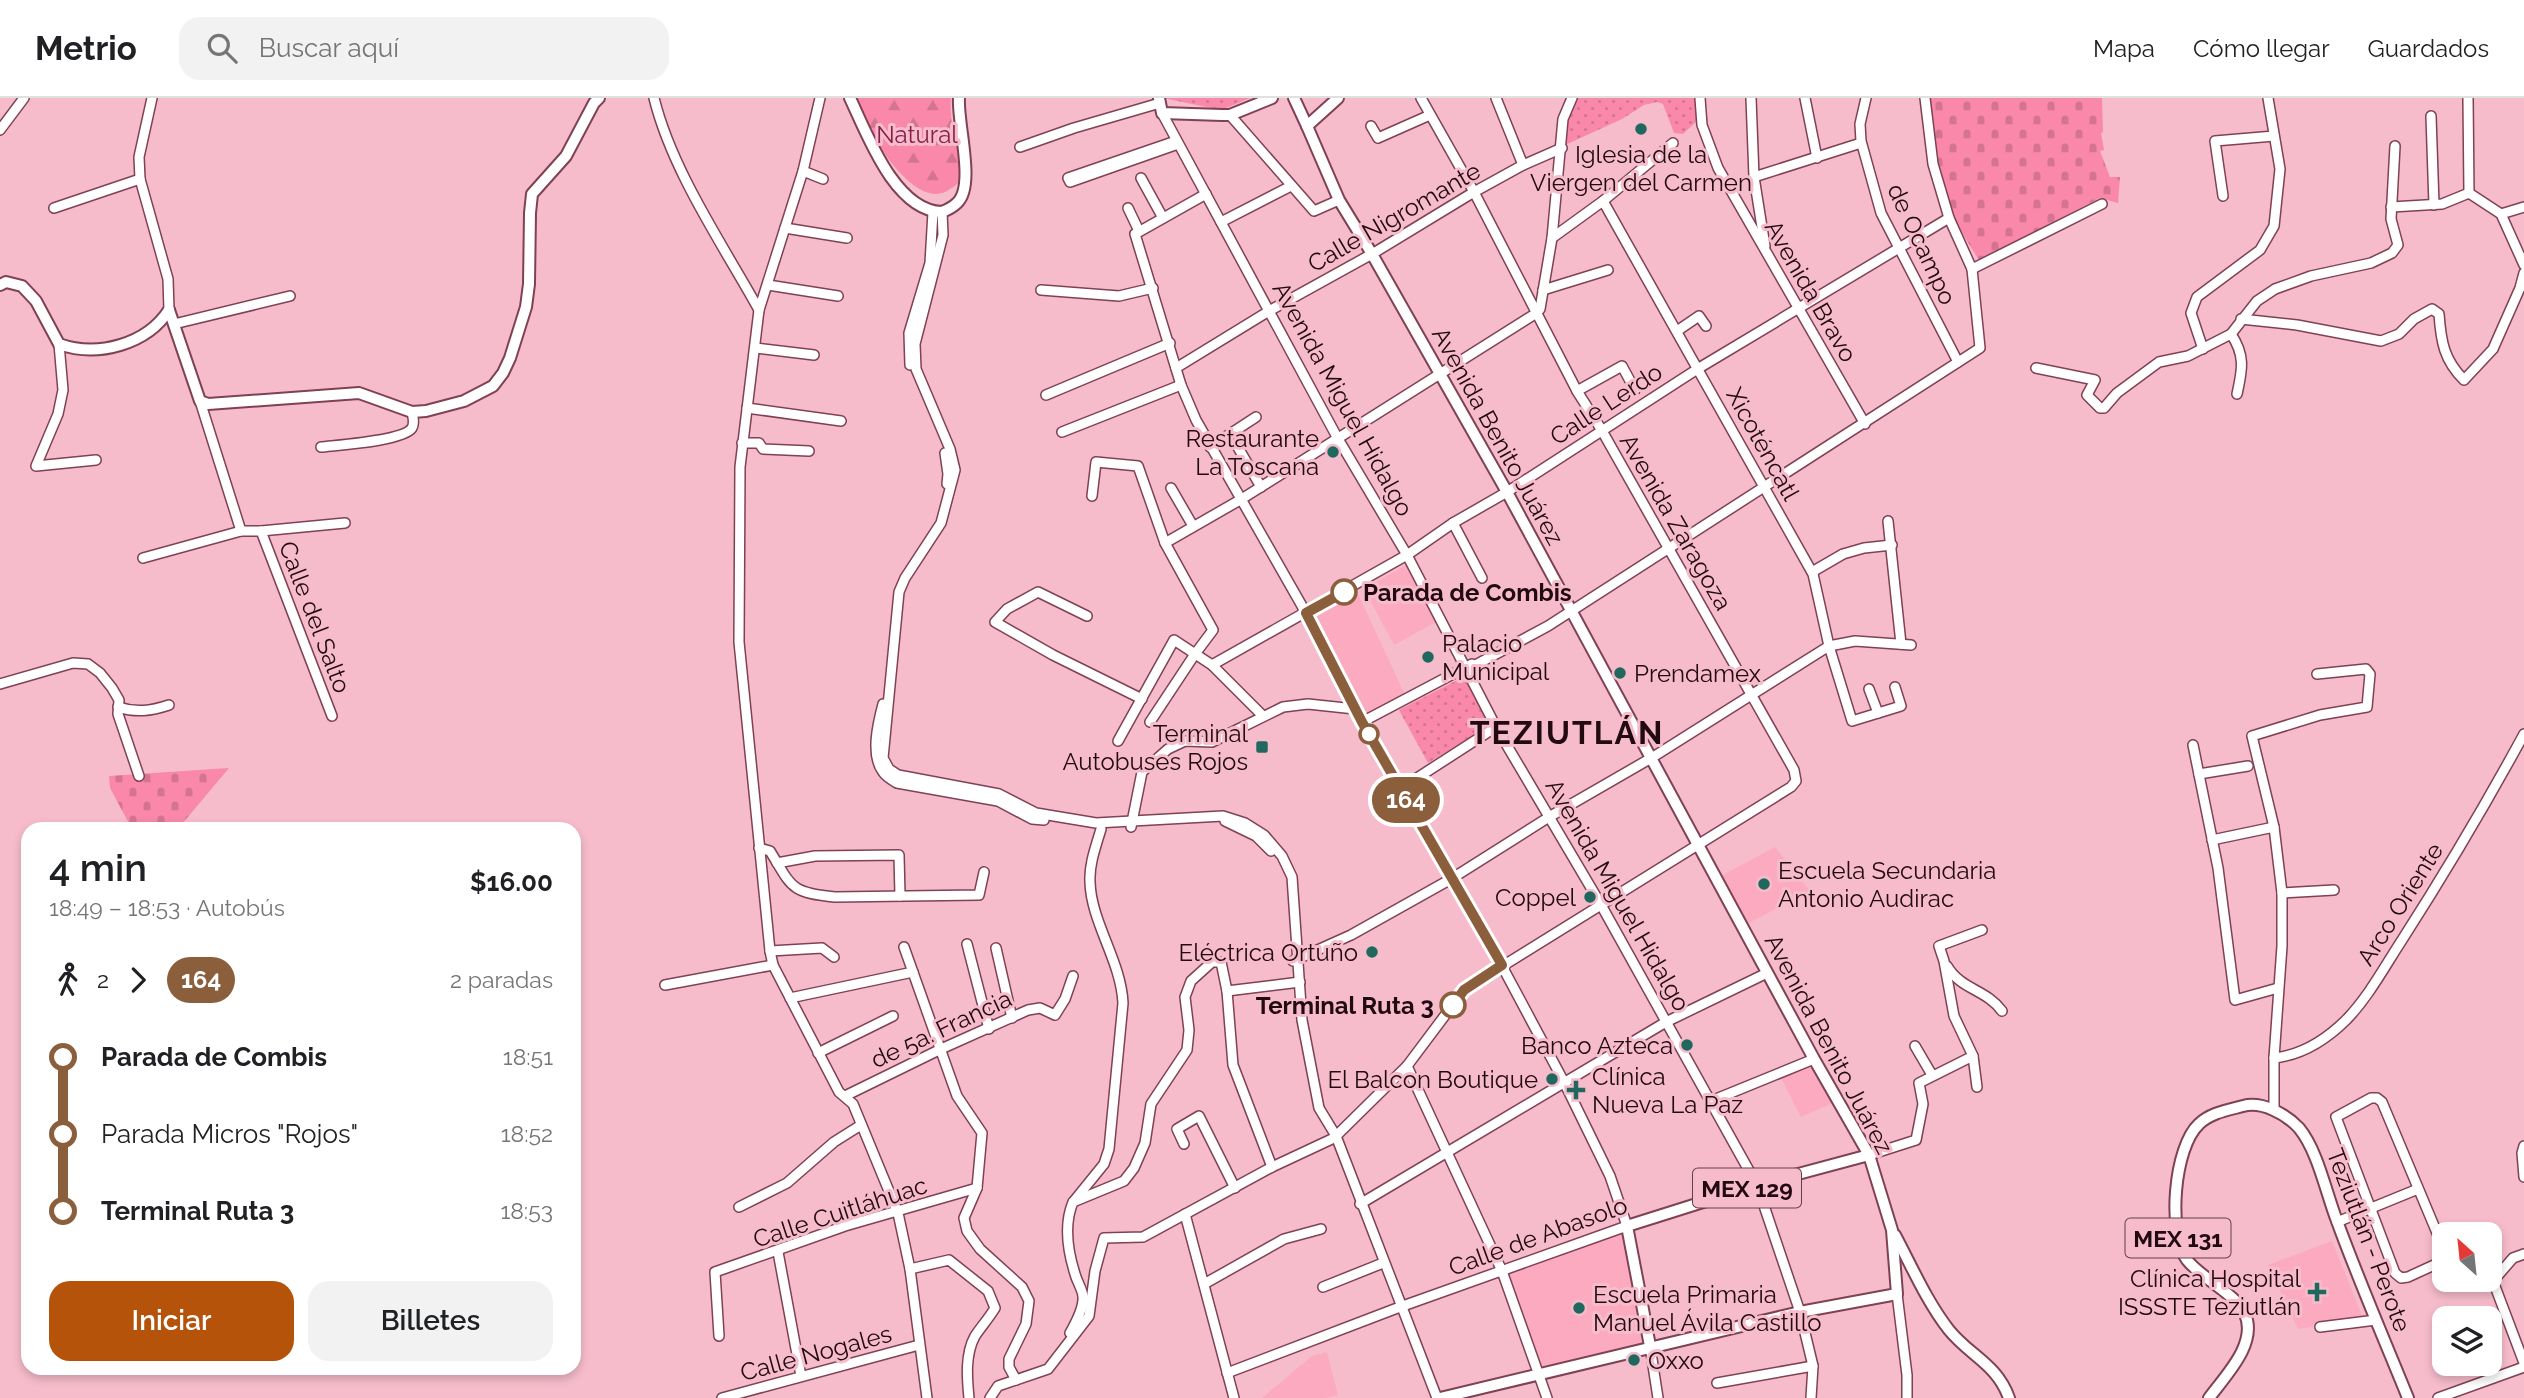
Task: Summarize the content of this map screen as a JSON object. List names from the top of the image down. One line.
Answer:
{"streets":{"main road":["Avenida Benito Juárez","MEX 129","Calle de Abasolo","MEX 131","Teziutlán - Perote"],"street":["Calle Nigromante","de Ocampo","Avenida Bravo","Avenida Miguel Hidalgo","Calle Lerdo","Xicoténcatl","Avenida Zaragoza","Calle del Salto","Arco Oriente","de 5a. Francia","Calle Cuitláhuac","Calle Nogales"]},"crossings":[["Calle Nigromante","Avenida Miguel Hidalgo"],["Calle Nigromante","Avenida Benito Juárez"],["Calle Nigromante","Avenida Zaragoza"],["de Ocampo","Calle Lerdo"],["Avenida Bravo","Calle Lerdo"],["Avenida Miguel Hidalgo","Calle Lerdo"],["Avenida Miguel Hidalgo","Calle de Abasolo"],["Calle Lerdo","Avenida Benito Juárez"],["Calle Lerdo","Xicoténcatl"],["Calle Lerdo","Avenida Zaragoza"],["Avenida Benito Juárez","Avenida Zaragoza"],["Avenida Benito Juárez","Calle de Abasolo"],["MEX 131","Teziutlán - Perote"]],"districts":["TEZIUTLÁN"],"parks":["Natural"],"places":{"other":["Iglesia de la Viergen del Carmen","Restaurante La Toscana","Parada de Combis","Palacio Municipal","Prendamex","Escuela Secundaria Antonio Audirac","Coppel","Eléctrica Ortuño","Terminal Ruta 3","Banco Azteca","El Balcon Boutique","Escuela Primaria Manuel Ávila Castillo","Oxxo"],"transit":["Terminal Autobuses Rojos"],"health":["Clínica Nueva La Paz","Clínica Hospital ISSSTE Teziutlán"]},"lines":["bus line 164"],"north":"top left","page":{"header":"Metrio","search":"Buscar aquí","nav":["Mapa","Cómo llegar","Guardados"],"on_map":"164","heading":["4 min","18:49 – 18:53 · Autobús","$16.00"],"legs":["2","164","2 paradas"],"list":[{"name":"Parada de Combis","value":"18:51"},{"name":"Parada Micros \"Rojos\"","value":"18:52"},{"name":"Terminal Ruta 3","value":"18:53"}],"buttons":["Iniciar","Billetes"]}}
